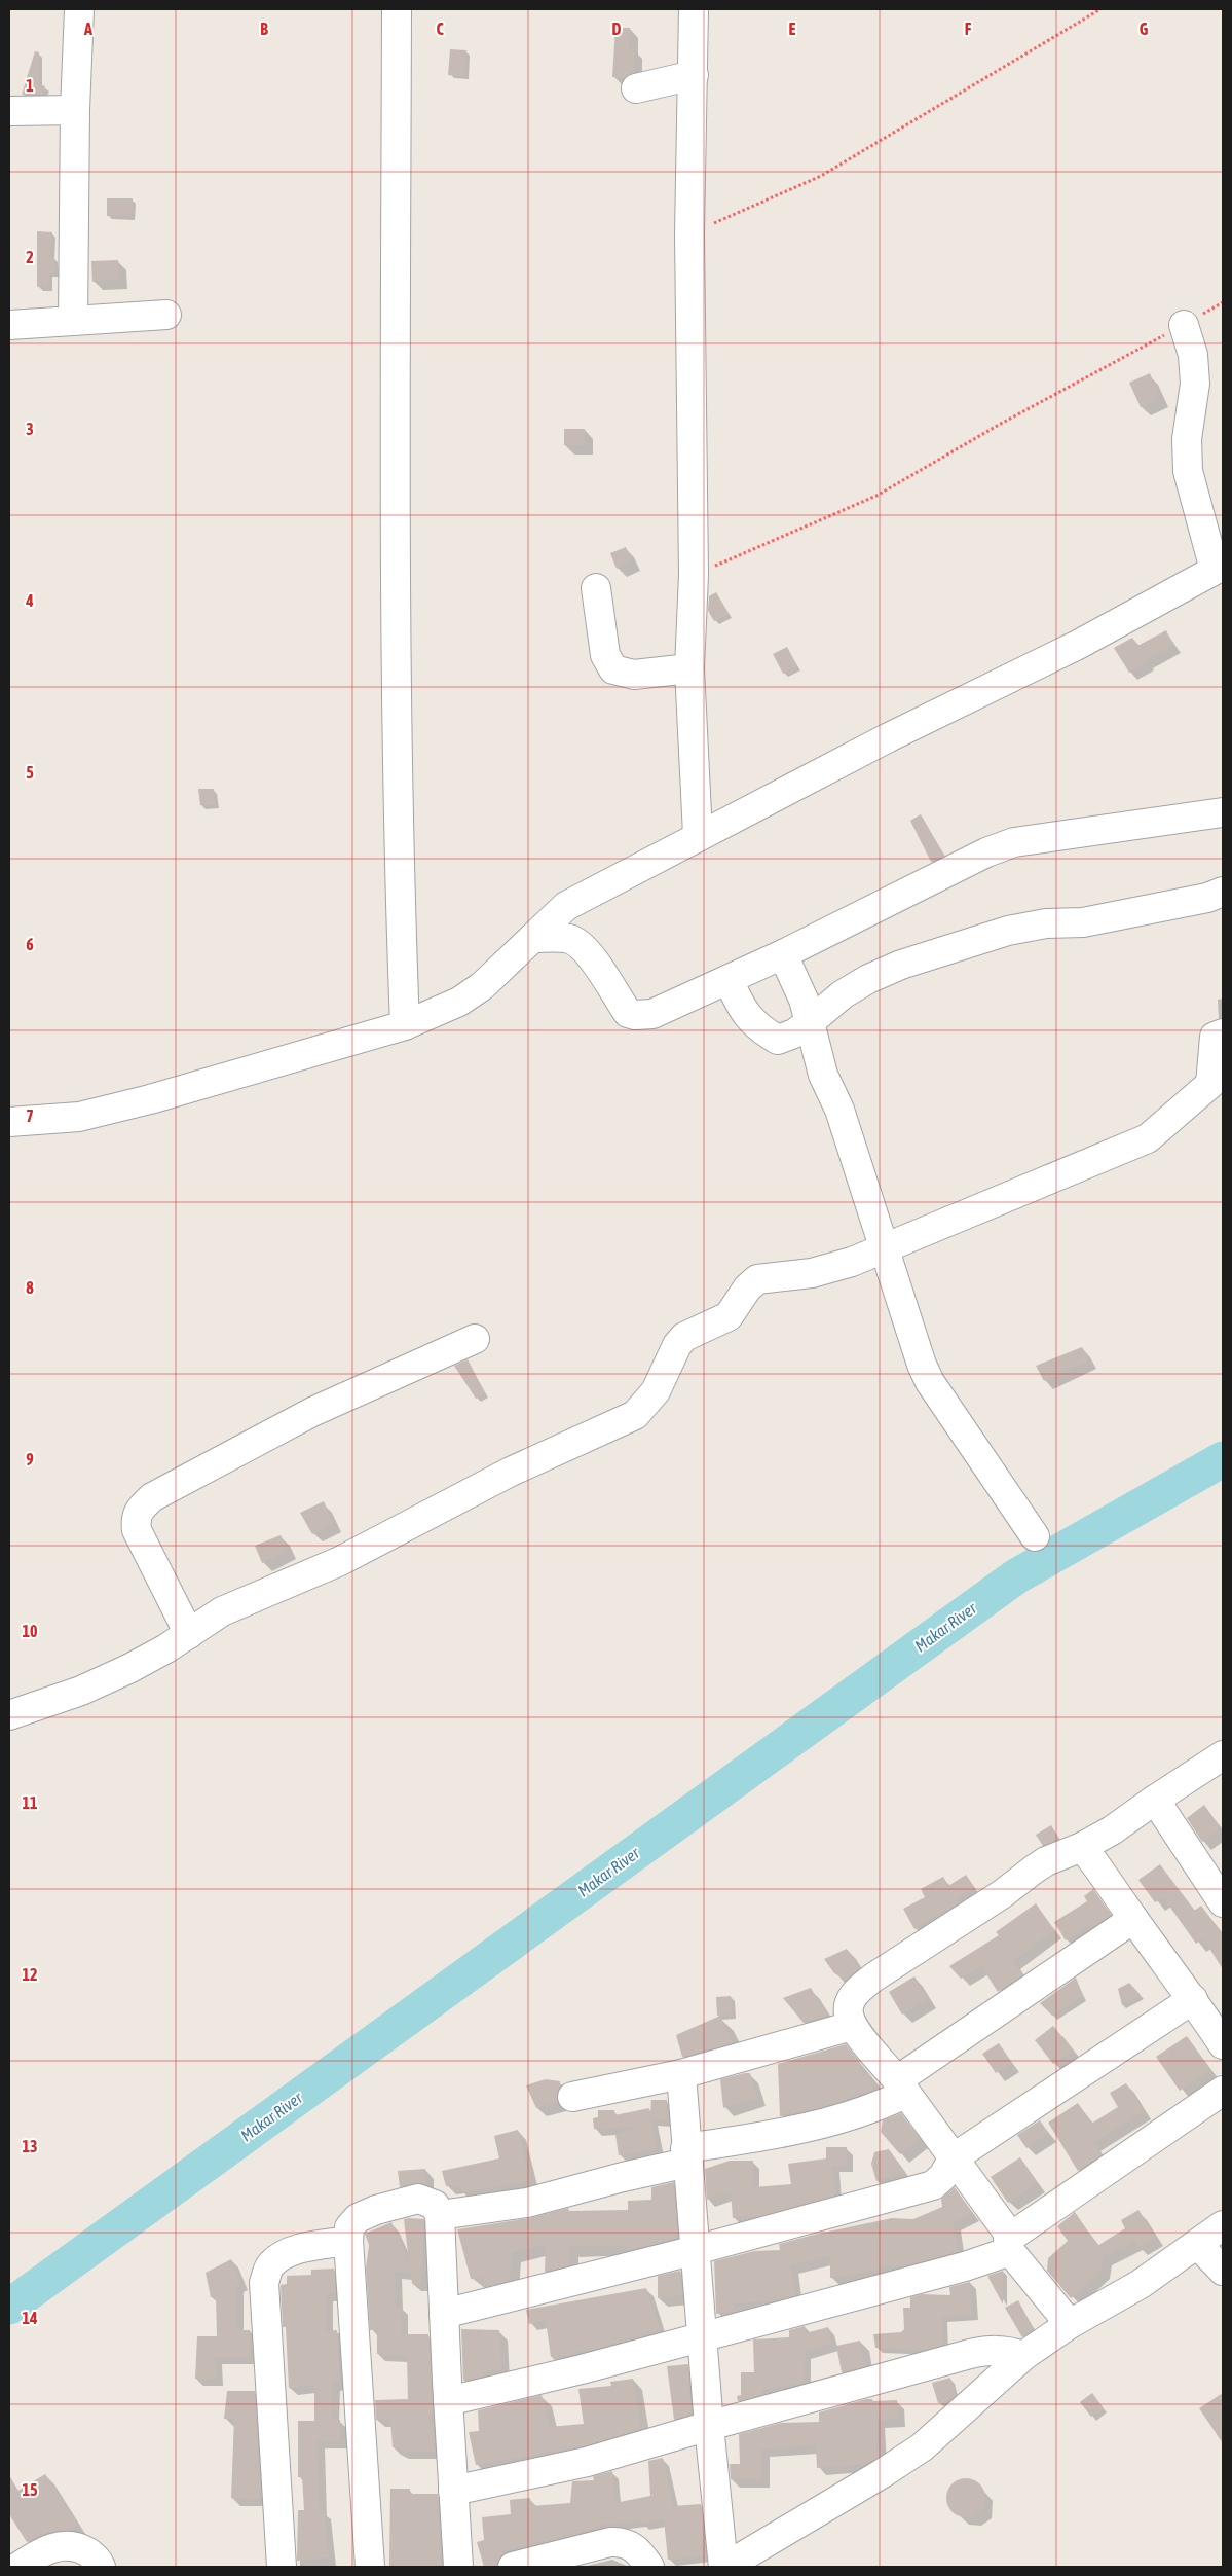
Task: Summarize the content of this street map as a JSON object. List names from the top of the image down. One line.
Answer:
{"water":["Makar River"],"grid":{"columns":["A","B","C","D","E","F","G"],"rows":["1","2","3","4","5","6","7","8","9","10","11","12","13","14","15"]}}
